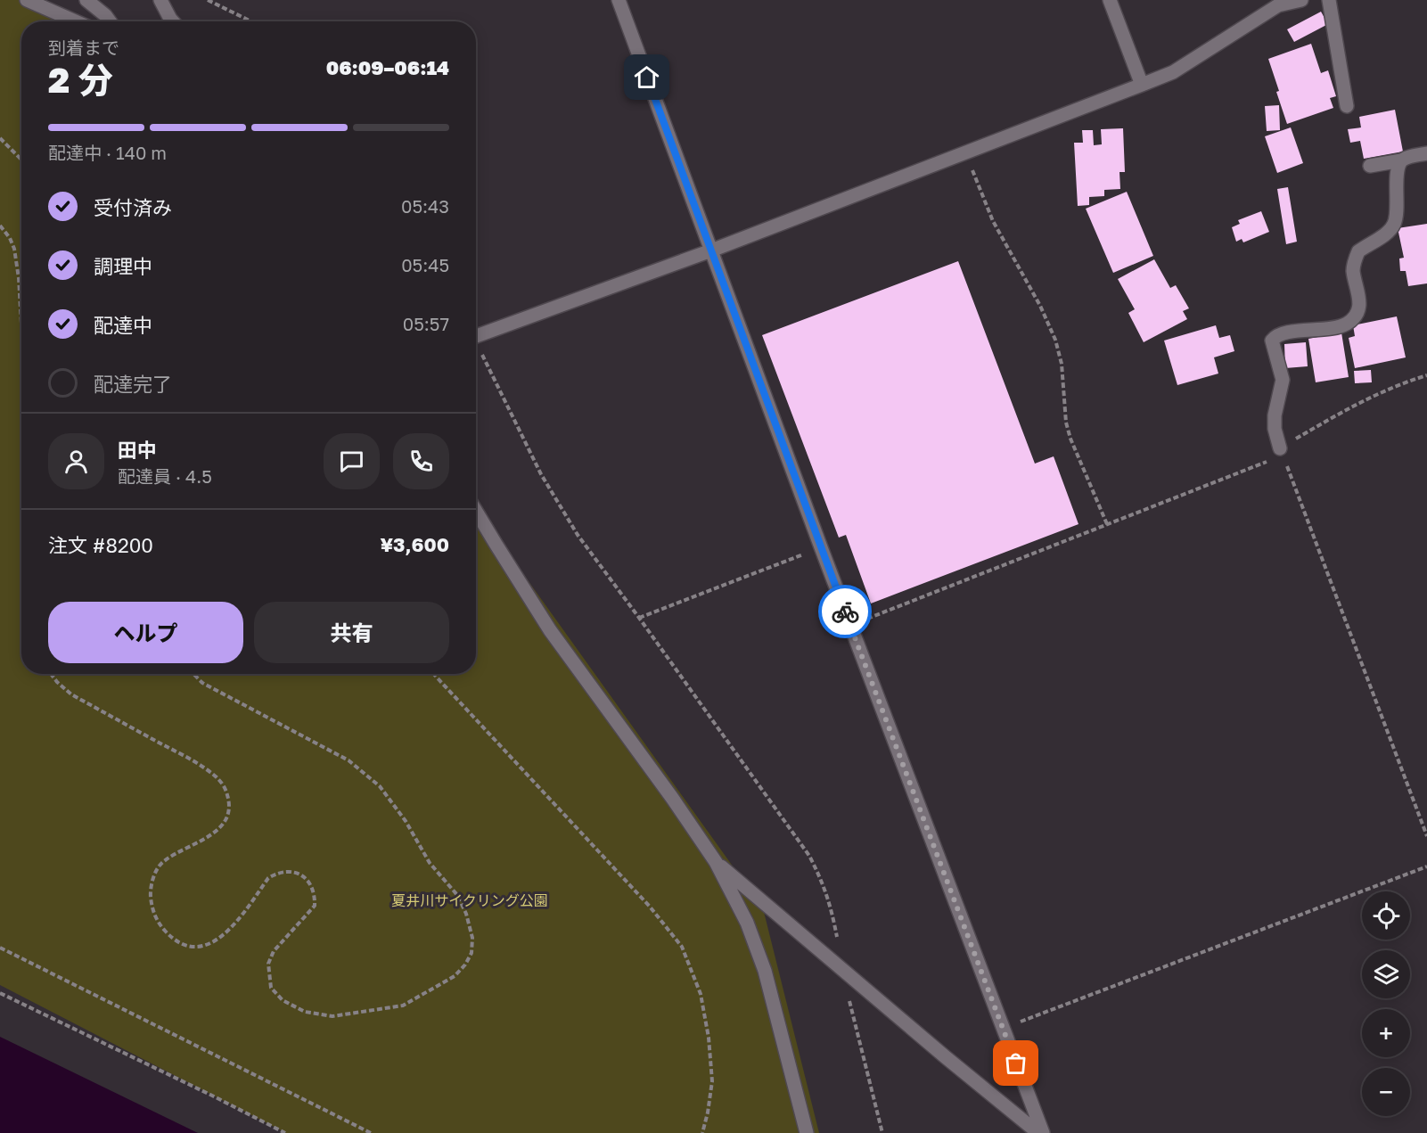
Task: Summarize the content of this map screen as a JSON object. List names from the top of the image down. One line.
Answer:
{"parks":["夏井川サイクリング公園"],"page":{"heading":["2 分","到着まで","06:09–06:14"],"panel":["田中","配達員 · 4.5","注文 #8200","¥3,600"],"bar":"配達中 · 140 m","list":[["受付済み","05:43"],["調理中","05:45"],["配達中","05:57"],"配達完了"],"buttons":["ヘルプ","共有"],"map_buttons":["+","−"]}}
